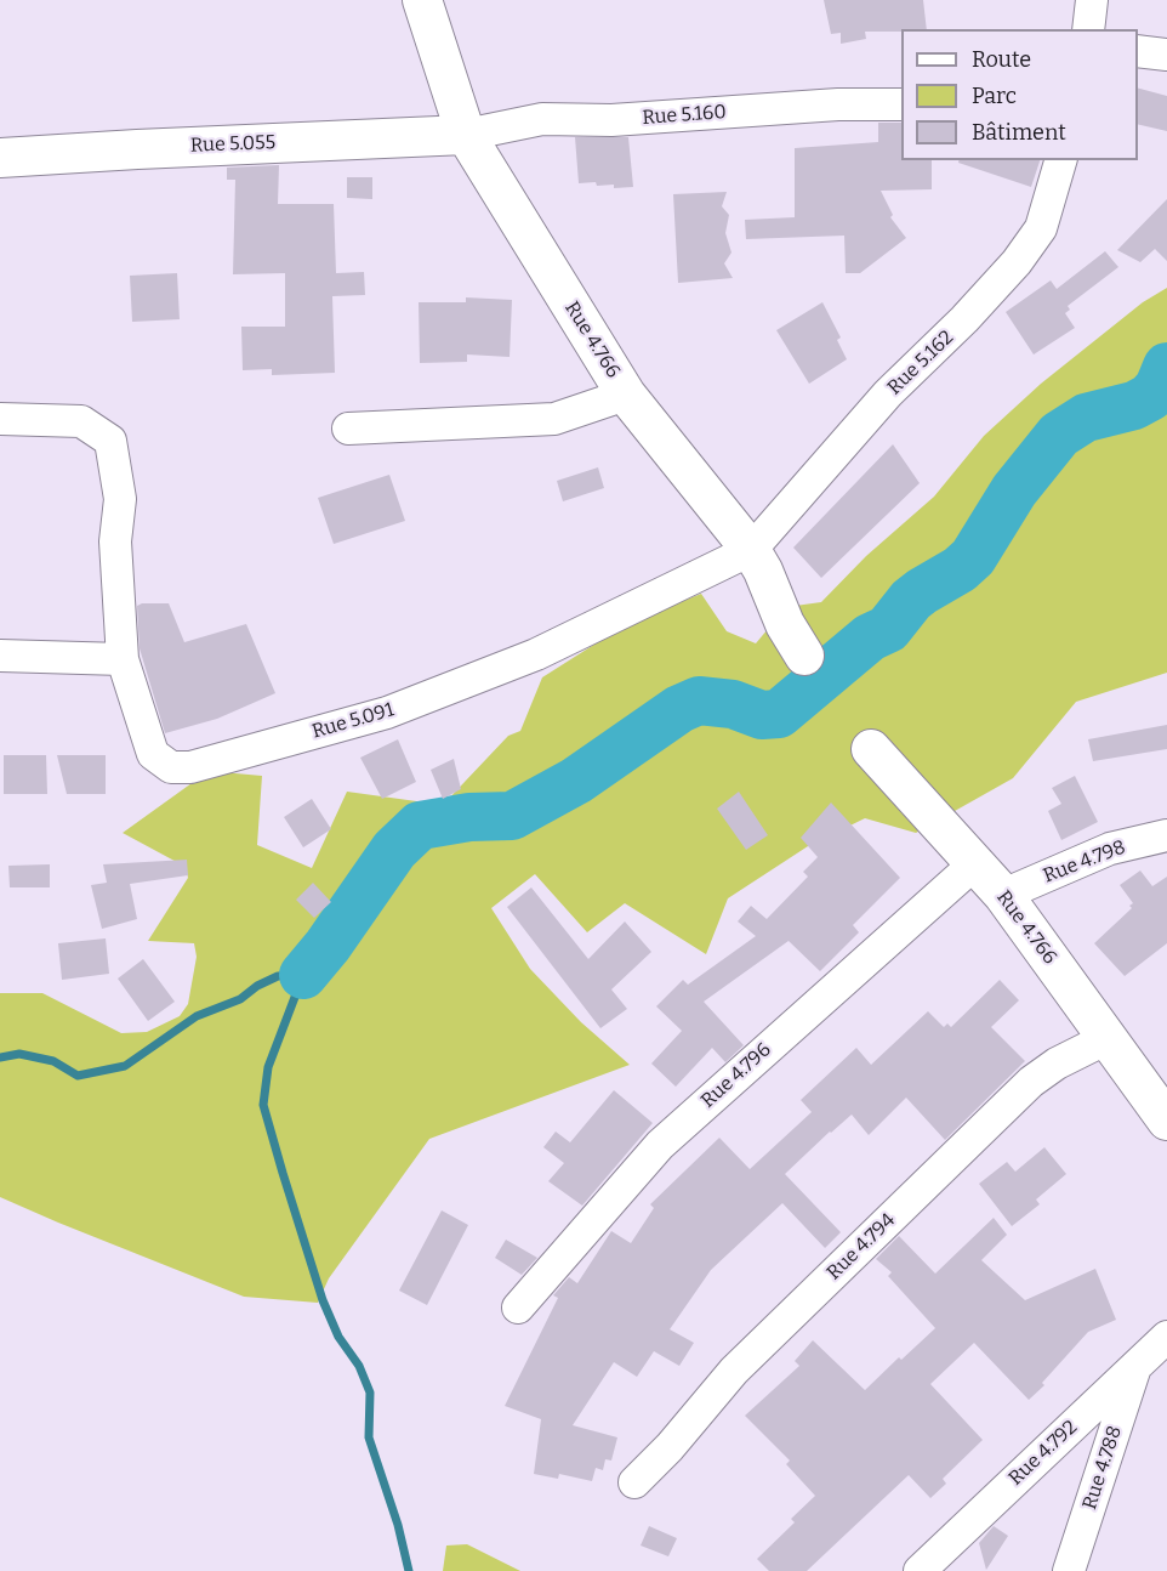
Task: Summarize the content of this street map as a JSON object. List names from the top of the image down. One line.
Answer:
{"streets":{"street":["Rue 5.160","Rue 5.055","Rue 4.766","Rue 5.162","Rue 5.091","Rue 4.798","Rue 4.796","Rue 4.794","Rue 4.792","Rue 4.788"]},"crossings":[["Rue 5.160","Rue 5.055"],["Rue 5.160","Rue 4.766"],["Rue 5.055","Rue 4.766"],["Rue 4.766","Rue 5.162"],["Rue 4.766","Rue 5.091"],["Rue 4.766","Rue 4.798"],["Rue 4.766","Rue 4.796"],["Rue 4.766","Rue 4.794"],["Rue 5.162","Rue 5.091"],["Rue 4.792","Rue 4.788"]],"legend":["Route","Parc","Bâtiment"]}
